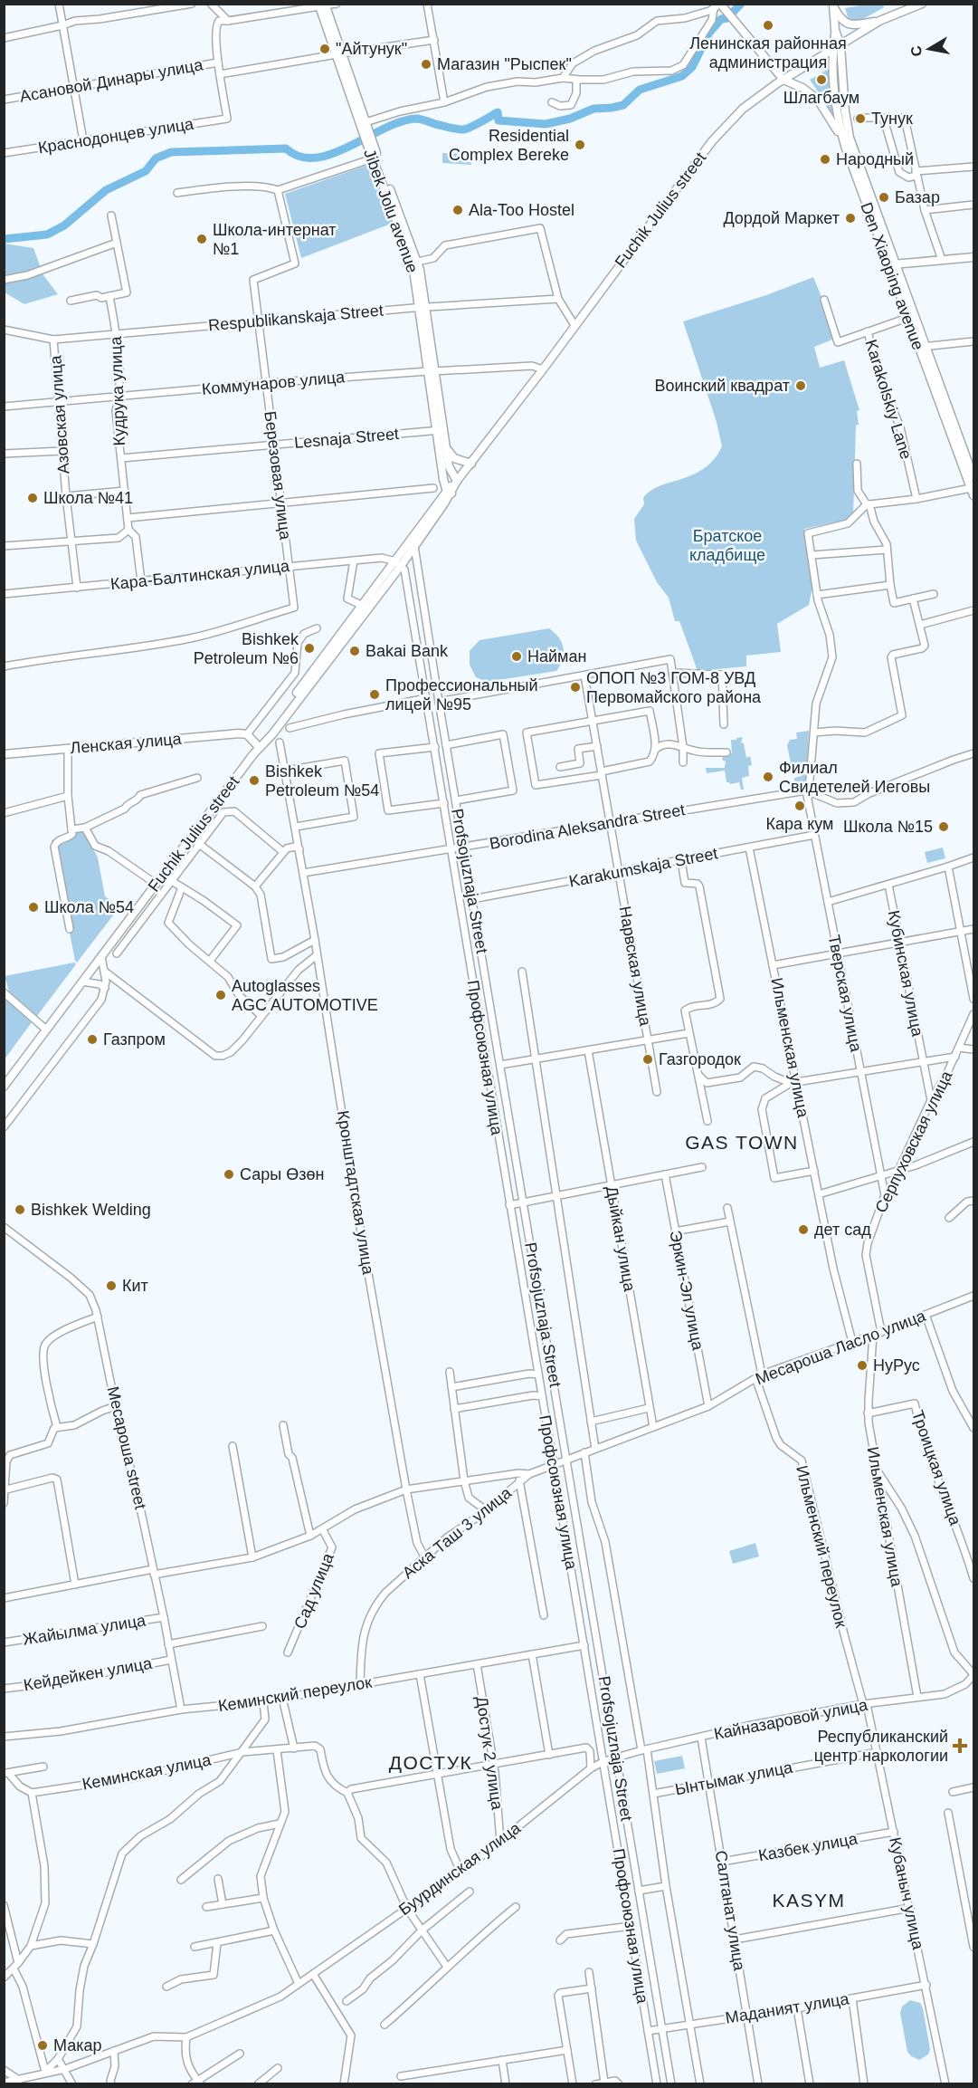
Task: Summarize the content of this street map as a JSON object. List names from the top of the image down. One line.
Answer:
{"streets":{"main road":["Fuchik Julius street","Jibek Jolu avenue","Den Xiaoping avenue","Ленская улица"],"street":["Асановой Динары улица","Краснодонцев улица","Respublikanskaja Street","Коммунаров улица","Кудрука улица","Karakolskiy Lane","Азовская улица","Lesnaja Street","Березовая улица","Кара-Балтинская улица","Borodina Aleksandra Street","Karakumskaja Street","Profsojuznaja Street","Нарвская улица","Кубинская улица","Тверская улица","Ильменская улица","Профсоюзная улица","Серпуховская улица","Кронштадтская улица","Дыйкан улица","Эркин-Эл улица","Месароша Ласло улица","Месароша street","Троицкая улица","Аска Таш 3 улица","Ильменский переулок","Сад улица","Жайылма улица","Кейдейкен улица","Кеминский переулок","Кайназаровой улица","Достук 2 улица","Кеминская улица","Ынтымак улица","Казбек улица","Буурдинская улица","Кубаныч улица","Салтанат улица","Маданият улица"]},"crossings":[["Fuchik Julius street","Jibek Jolu avenue"],["Fuchik Julius street","Den Xiaoping avenue"],["Fuchik Julius street","Коммунаров улица"],["Fuchik Julius street","Кара-Балтинская улица"],["Fuchik Julius street","Profsojuznaja Street"],["Fuchik Julius street","Профсоюзная улица"],["Jibek Jolu avenue","Respublikanskaja Street"],["Jibek Jolu avenue","Коммунаров улица"],["Jibek Jolu avenue","Lesnaja Street"],["Respublikanskaja Street","Кудрука улица"],["Respublikanskaja Street","Азовская улица"],["Respublikanskaja Street","Березовая улица"],["Коммунаров улица","Кудрука улица"],["Коммунаров улица","Азовская улица"],["Коммунаров улица","Березовая улица"],["Кудрука улица","Lesnaja Street"],["Кудрука улица","Кара-Балтинская улица"],["Азовская улица","Кара-Балтинская улица"],["Lesnaja Street","Березовая улица"],["Березовая улица","Кара-Балтинская улица"],["Кара-Балтинская улица","Профсоюзная улица"],["Borodina Aleksandra Street","Profsojuznaja Street"],["Borodina Aleksandra Street","Нарвская улица"],["Borodina Aleksandra Street","Тверская улица"],["Borodina Aleksandra Street","Профсоюзная улица"],["Borodina Aleksandra Street","Кронштадтская улица"],["Karakumskaja Street","Profsojuznaja Street"],["Karakumskaja Street","Нарвская улица"],["Karakumskaja Street","Тверская улица"],["Karakumskaja Street","Ильменская улица"],["Profsojuznaja Street","Месароша Ласло улица"],["Profsojuznaja Street","Кайназаровой улица"],["Profsojuznaja Street","Маданият улица"],["Кубинская улица","Серпуховская улица"],["Тверская улица","Серпуховская улица"],["Ильменская улица","Месароша Ласло улица"],["Ильменская улица","Троицкая улица"],["Ильменская улица","Кайназаровой улица"],["Профсоюзная улица","Месароша Ласло улица"],["Профсоюзная улица","Кеминский переулок"],["Профсоюзная улица","Кайназаровой улица"],["Профсоюзная улица","Буурдинская улица"],["Профсоюзная улица","Маданият улица"],["Серпуховская улица","Месароша Ласло улица"],["Кронштадтская улица","Аска Таш 3 улица"],["Дыйкан улица","Месароша Ласло улица"],["Эркин-Эл улица","Месароша Ласло улица"],["Месароша Ласло улица","Аска Таш 3 улица"],["Месароша Ласло улица","Ильменский переулок"],["Месароша street","Жайылма улица"],["Месароша street","Кейдейкен улица"],["Месароша street","Кеминский переулок"],["Аска Таш 3 улица","Кеминский переулок"],["Ильменский переулок","Кайназаровой улица"],["Ильменский переулок","Кубаныч улица"],["Кеминский переулок","Достук 2 улица"],["Кайназаровой улица","Буурдинская улица"],["Кайназаровой улица","Кубаныч улица"],["Кайназаровой улица","Салтанат улица"],["Достук 2 улица","Буурдинская улица"],["Ынтымак улица","Кубаныч улица"],["Ынтымак улица","Салтанат улица"],["Казбек улица","Кубаныч улица"],["Казбек улица","Салтанат улица"],["Кубаныч улица","Маданият улица"],["Салтанат улица","Маданият улица"]],"districts":["GAS TOWN","ДОСТУК","KASYM"],"parks":["Братское кладбище"],"places":{"other":["Ленинская районная администрация","\"Айтунук\"","Магазин \"Рыспек\"","Шлагбаум","Тунук","Residential Complex Bereke","Народный","Базар","Ala-Too Hostel","Дордой Маркет","Школа-интернат №1","Воинский квадрат","Школа №41","Bishkek Petroleum №6","Bakai Bank","Найман","ОПОП №3 ГОМ-8 УВД Первомайского района","Профессиональный лицей №95","Филиал Свидетелей Иеговы","Bishkek Petroleum №54","Кара кум","Школа №15","Школа №54","Autoglasses AGC AUTOMOTIVE","Газпром","Газгородок","Сары Өзөн","Bishkek Welding","дет сад","Кит","НуРус","Макар"],"health":["Республиканский центр наркологии"]},"north":"left"}
